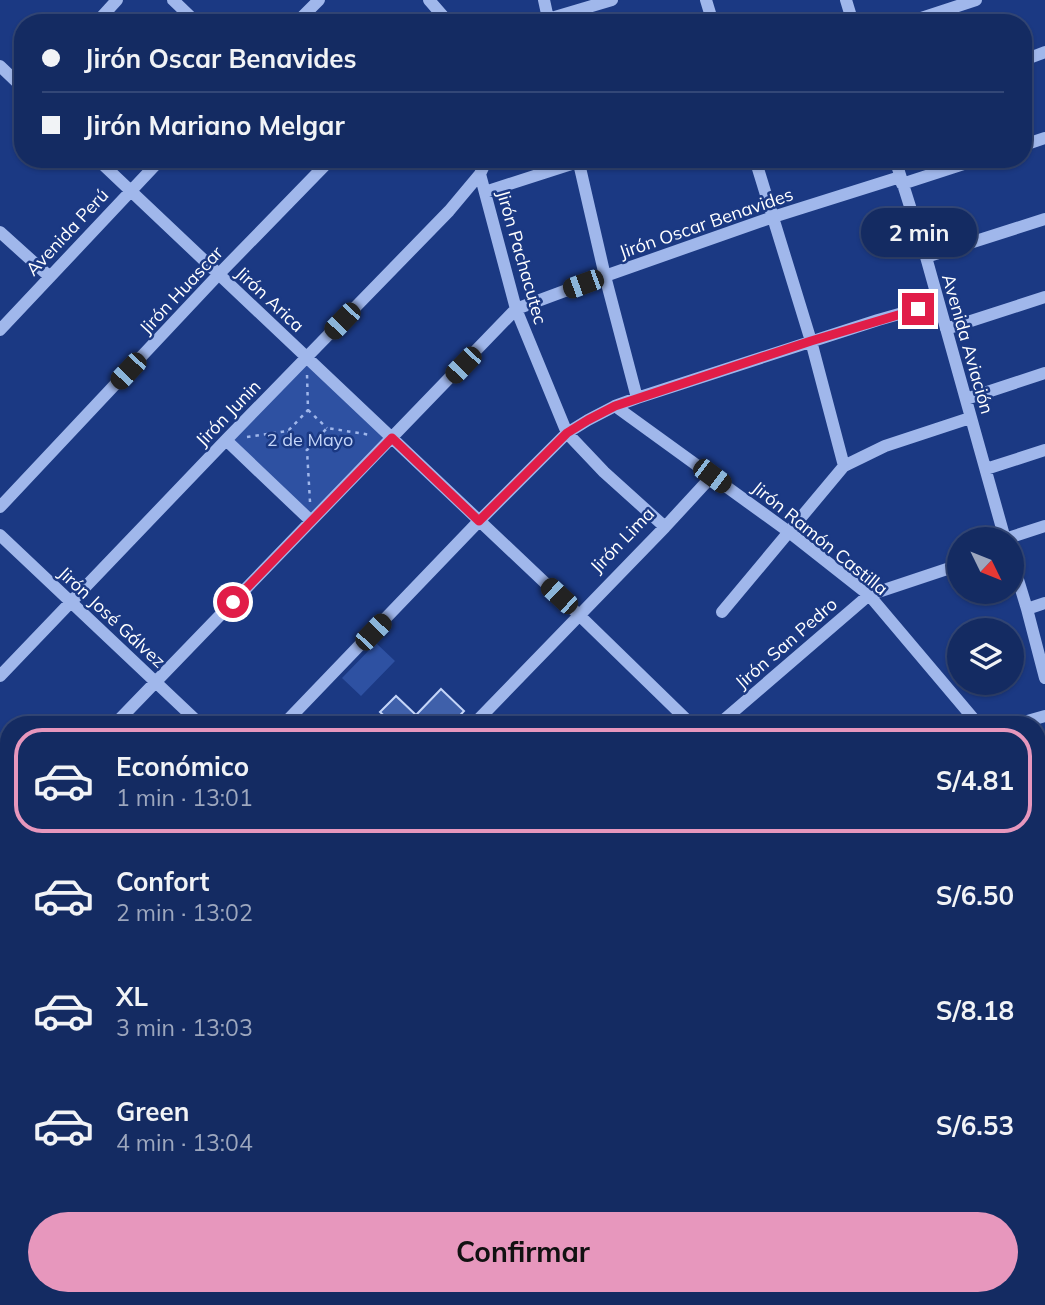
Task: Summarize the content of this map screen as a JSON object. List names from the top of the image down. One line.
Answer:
{"streets":{"street":["Jirón Oscar Benavides","Avenida Perú","Jirón Pachacutec","Jirón Huascar","Jirón Arica","Avenida Aviación","Jirón Junin","Jirón Ramón Castilla","Jirón Lima","Jirón José Gálvez","Jirón San Pedro"]},"crossings":[["Jirón Oscar Benavides","Jirón Pachacutec"],["Jirón Oscar Benavides","Jirón Arica"],["Jirón Oscar Benavides","Avenida Aviación"],["Jirón Oscar Benavides","Jirón José Gálvez"],["Avenida Perú","Jirón Arica"],["Jirón Pachacutec","Jirón Junin"],["Jirón Pachacutec","Jirón Lima"],["Jirón Huascar","Jirón Arica"],["Jirón Arica","Jirón Junin"],["Jirón Arica","Jirón Lima"],["Jirón Junin","Jirón José Gálvez"],["Jirón Ramón Castilla","Jirón Lima"],["Jirón Ramón Castilla","Jirón San Pedro"]],"parks":["2 de Mayo"],"north":"bottom right","page":{"banner":["Jirón Oscar Benavides","Jirón Mariano Melgar"],"bubble":"2 min","list":[{"name":"Económico","note":"1 min · 13:01","value":"S/4.81"},{"name":"Confort","note":"2 min · 13:02","value":"S/6.50"},{"name":"XL","note":"3 min · 13:03","value":"S/8.18"},{"name":"Green","note":"4 min · 13:04","value":"S/6.53"}],"buttons":"Confirmar"}}
